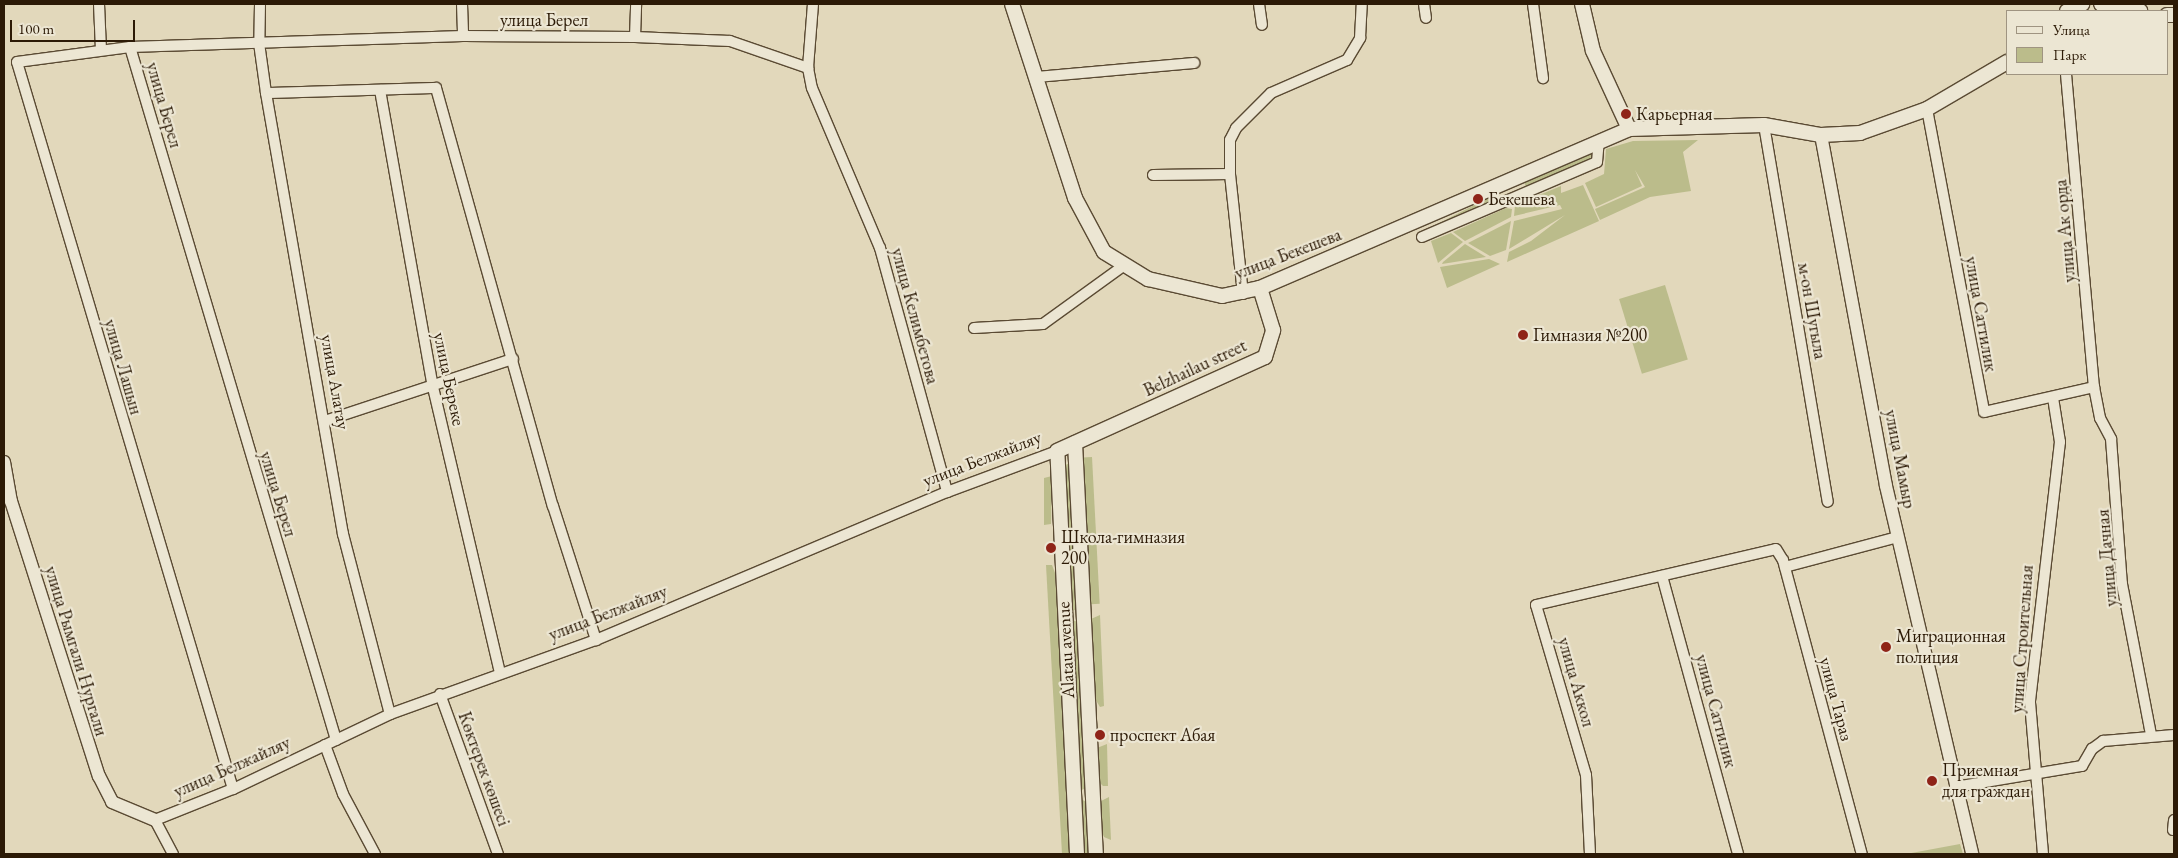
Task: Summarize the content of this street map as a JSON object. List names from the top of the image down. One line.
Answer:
{"streets":{"main road":["улица Бекешева","Belzhailau street","улица Белжайляу","Alatau avenue"],"street":["улица Берел","улица Ак орда","м-он Шугыла","улица Саттилик","улица Келимбетова","улица Лашын","улица Береке","улица Алатау","улица Мамыр","улица Дачная","улица Строительная","улица Рымгали Нургали","улица Аккол","улица Тараз","Көктерек көшесі"]},"crossings":[["улица Берел","улица Келимбетова"],["улица Берел","улица Лашын"],["улица Берел","улица Алатау"],["улица Берел","улица Белжайляу"],["улица Ак орда","улица Саттилик"],["улица Ак орда","улица Дачная"],["улица Бекешева","Belzhailau street"],["улица Саттилик","улица Дачная"],["улица Саттилик","улица Строительная"],["улица Саттилик","улица Аккол"],["улица Саттилик","улица Тараз"],["улица Келимбетова","улица Белжайляу"],["улица Лашын","улица Белжайляу"],["Belzhailau street","улица Белжайляу"],["Belzhailau street","Alatau avenue"],["улица Береке","улица Белжайляу"],["улица Алатау","улица Белжайляу"],["улица Белжайляу","Alatau avenue"],["улица Белжайляу","улица Рымгали Нургали"],["улица Белжайляу","Көктерек көшесі"],["улица Аккол","улица Тараз"]],"places":["Карьерная","Бекешева","Гимназия №200","Школа-гимназия 200","Миграционная полиция","проспект Абая","Приемная для граждан"],"legend":["Улица","Парк"],"scale_bar":"100 m"}
